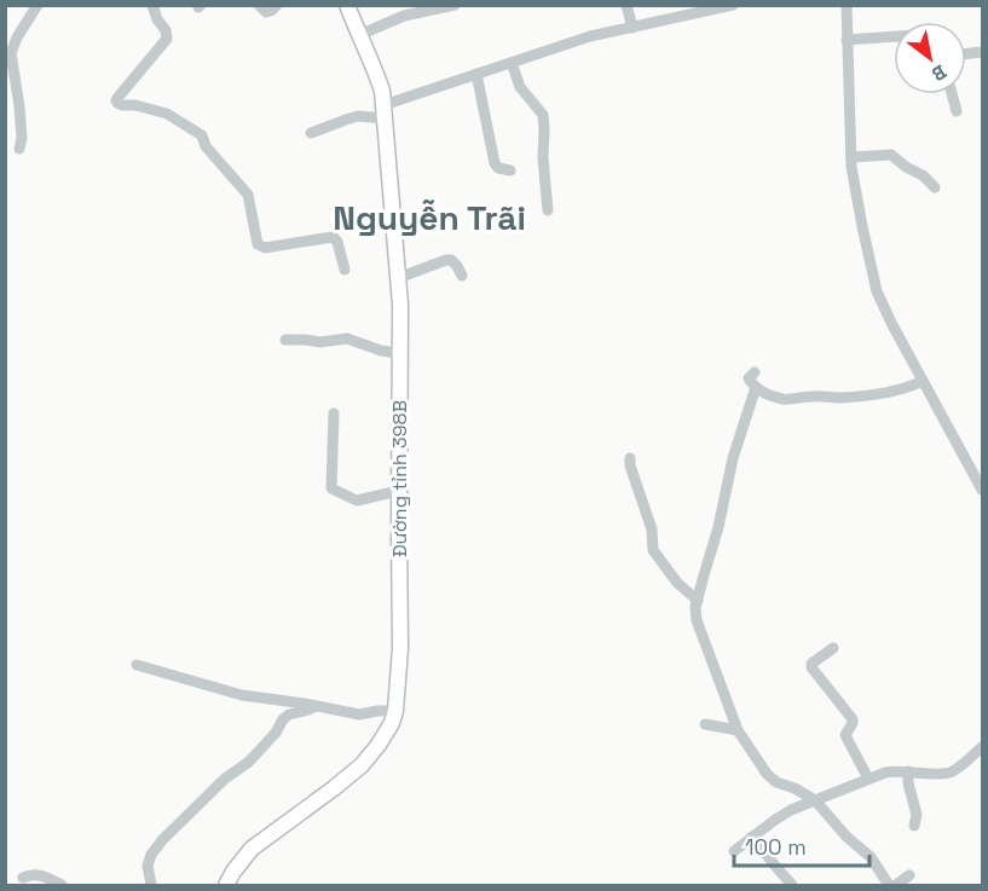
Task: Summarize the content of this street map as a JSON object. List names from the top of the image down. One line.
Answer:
{"streets":{"main road":["Đường tỉnh 398B"]},"districts":["Nguyễn Trãi"],"scale_bar":"100 m","north":"bottom right"}
